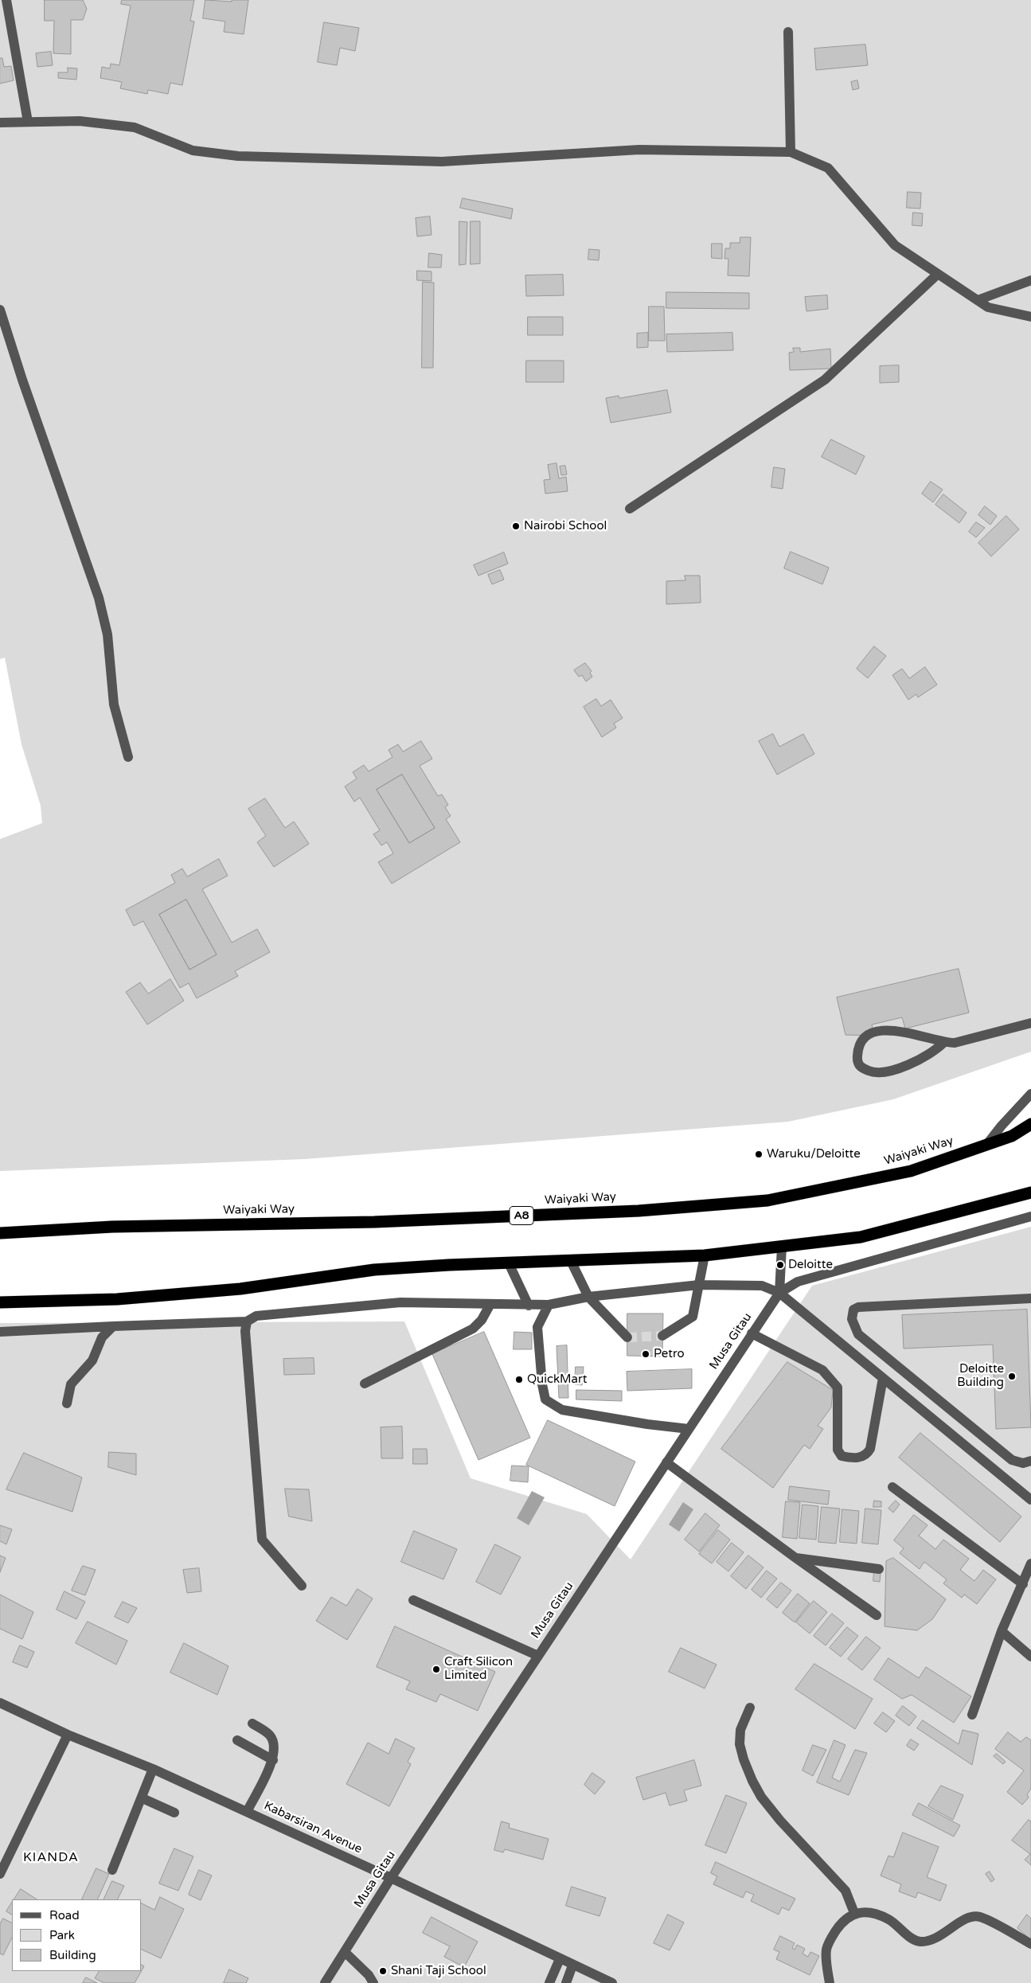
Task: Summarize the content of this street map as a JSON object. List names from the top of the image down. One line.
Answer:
{"streets":{"highway":["Waiyaki Way","A8"],"street":["Musa Gitau","Kabarsiran Avenue"]},"crossings":[["Musa Gitau","Kabarsiran Avenue"]],"districts":["KIANDA"],"places":["Nairobi School","Waruku/Deloitte","Deloitte","Petro","Deloitte Building","QuickMart","Craft Silicon Limited","Shani Taji School"],"legend":["Road","Park","Building"]}
